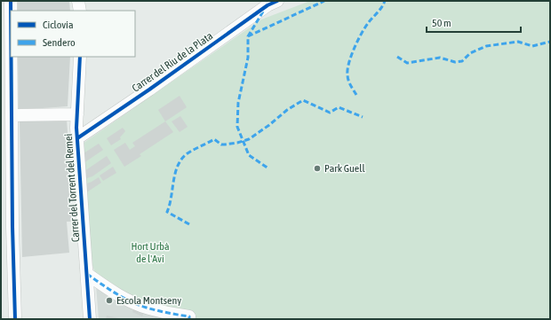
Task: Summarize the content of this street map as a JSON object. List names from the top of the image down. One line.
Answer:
{"streets":{"street":["Carrer del Riu de la Plata","Carrer del Torrent del Remei"]},"crossings":[["Carrer del Riu de la Plata","Carrer del Torrent del Remei"]],"parks":["Hort Urbà de l'Avi"],"places":["Park Guell","Escola Montseny"],"legend":["Ciclovía","Sendero"],"scale_bar":"50 m"}
